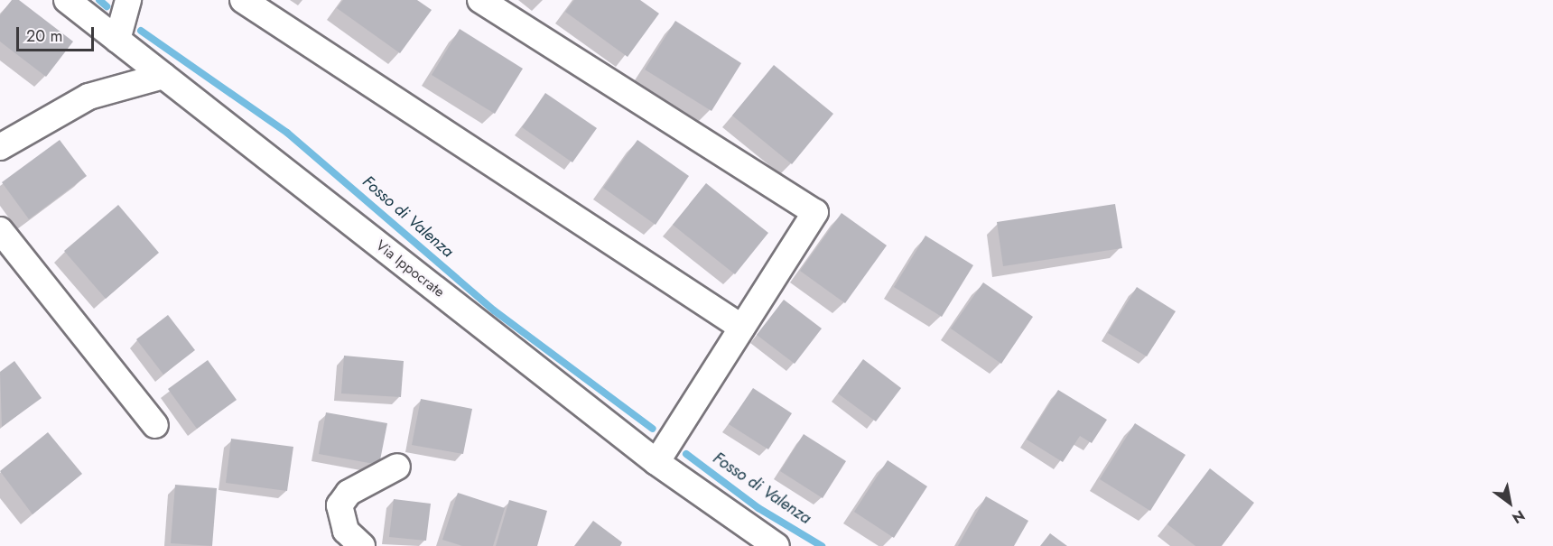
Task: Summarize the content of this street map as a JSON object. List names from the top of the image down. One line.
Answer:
{"streets":{"street":["Via Ippocrate"]},"water":["Fosso di Valenza"],"scale_bar":"20 m","north":"bottom right"}
